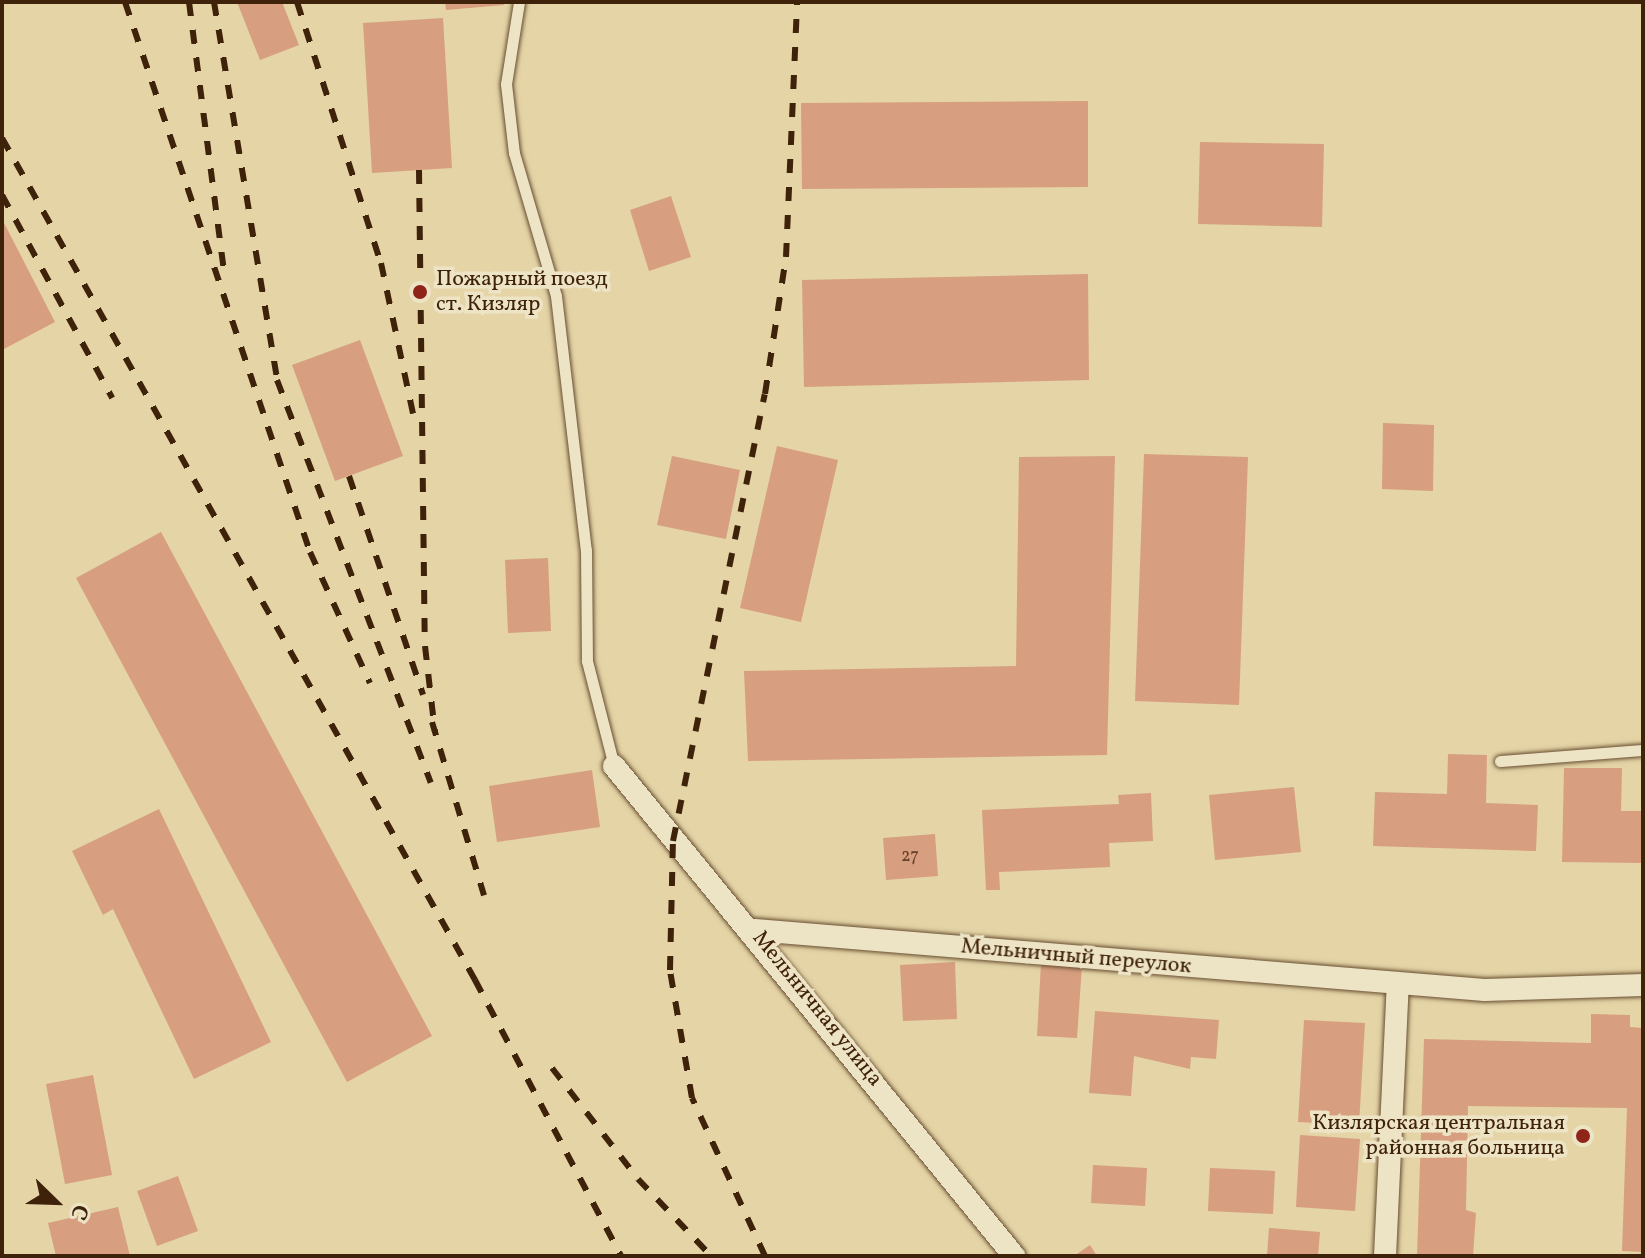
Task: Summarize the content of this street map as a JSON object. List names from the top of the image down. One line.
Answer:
{"streets":{"street":["Мельничный переулок","Мельничная улица"]},"crossings":[["Мельничный переулок","Мельничная улица"]],"places":["Пожарный поезд ст. Кизляр","Кизлярская центральная районная больница"],"house_numbers":["27"],"north":"bottom right"}
